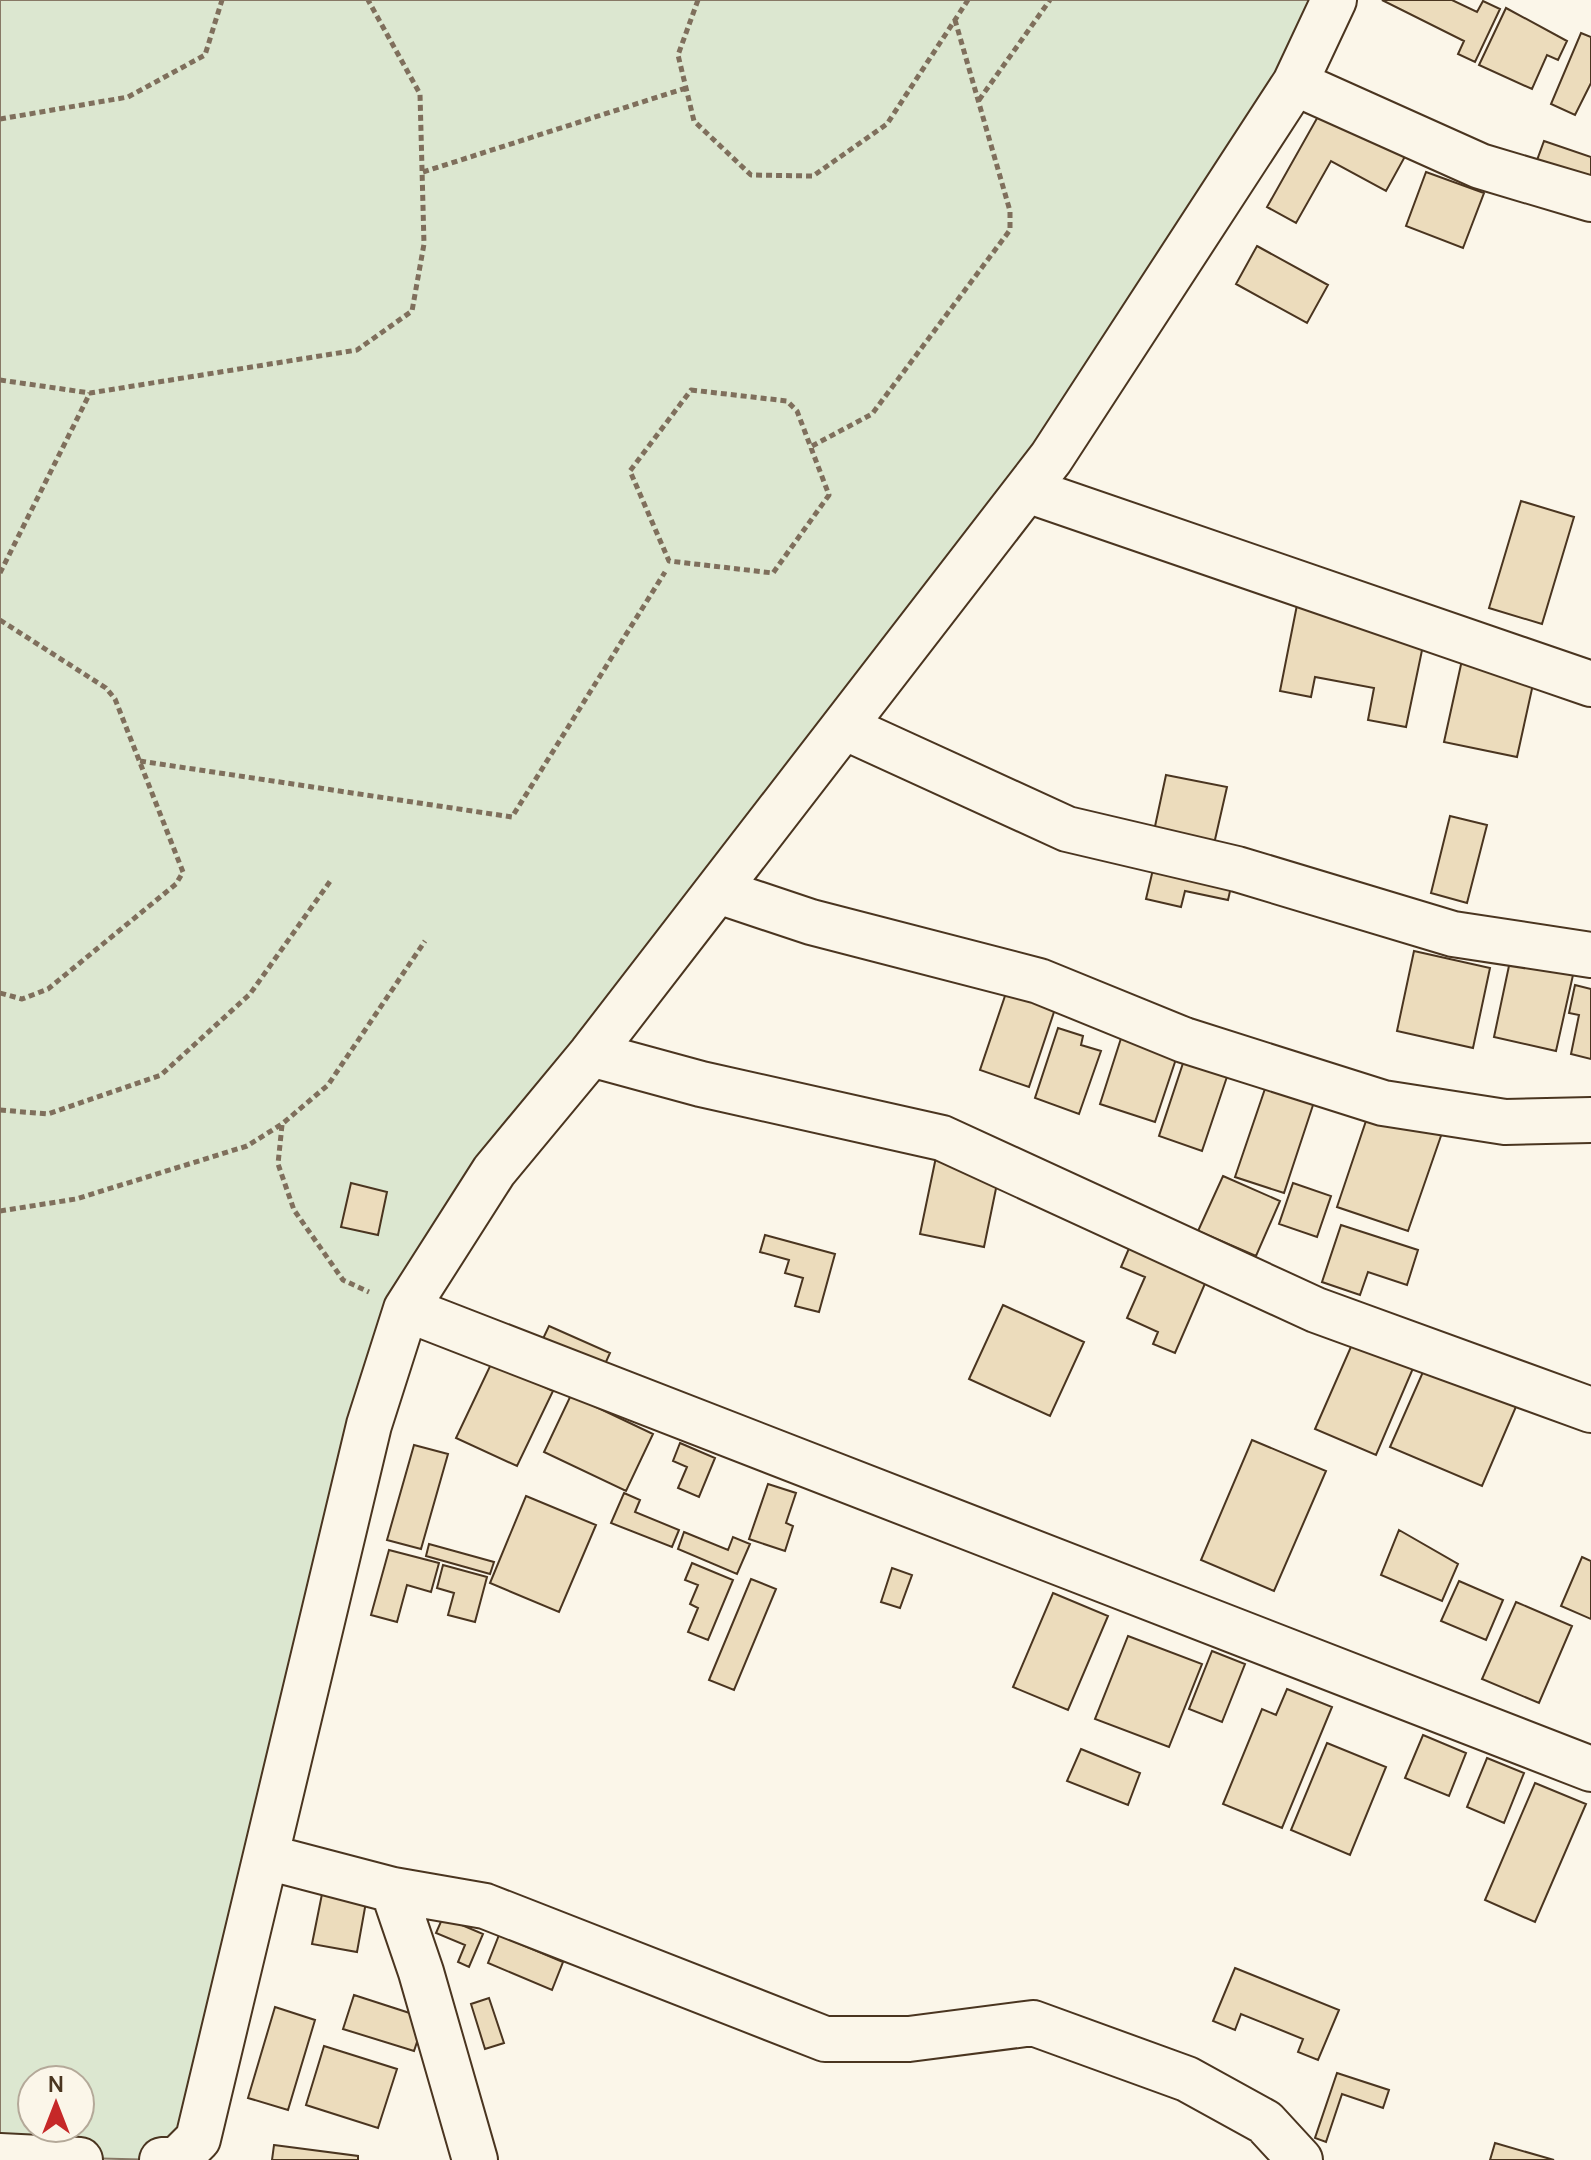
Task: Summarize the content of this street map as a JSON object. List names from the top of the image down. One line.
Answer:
{"north":"top"}
